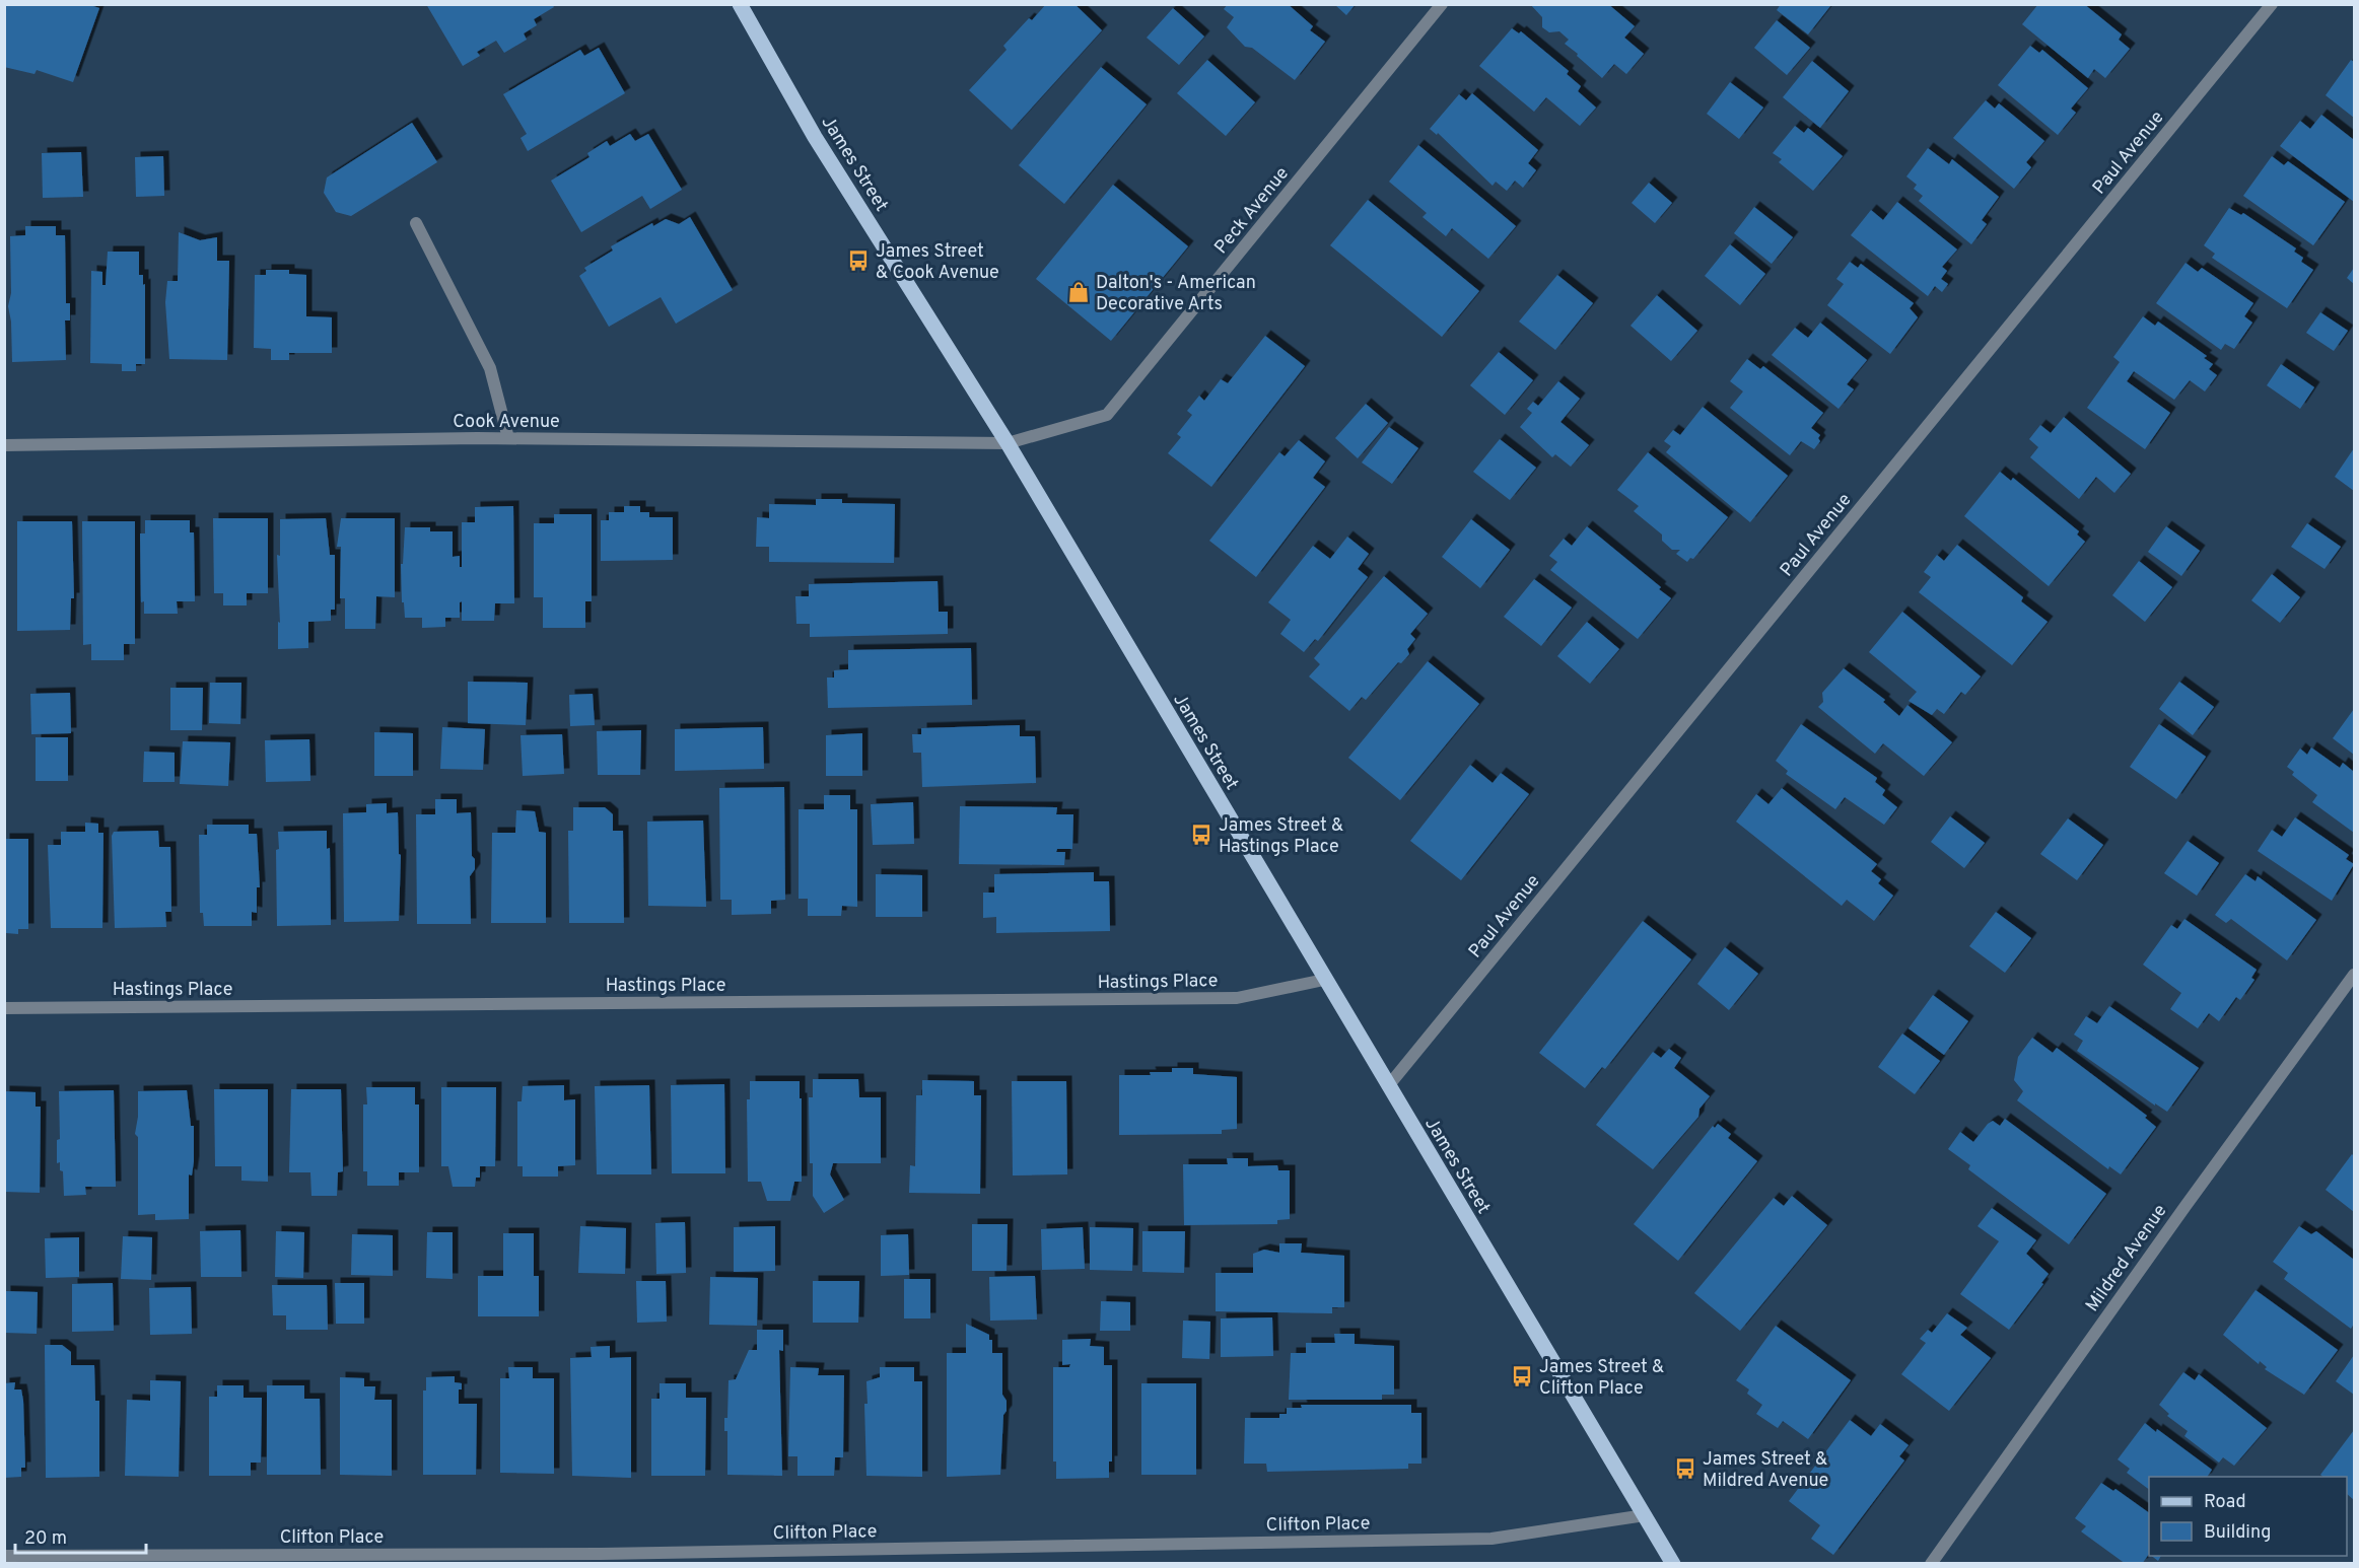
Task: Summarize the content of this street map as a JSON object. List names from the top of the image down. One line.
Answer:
{"streets":{"main road":["James Street"],"street":["Paul Avenue","Peck Avenue","Cook Avenue","Hastings Place","Mildred Avenue","Clifton Place"]},"crossings":[["Paul Avenue","James Street"],["James Street","Peck Avenue"],["James Street","Cook Avenue"],["James Street","Hastings Place"],["James Street","Clifton Place"],["Peck Avenue","Cook Avenue"]],"places":{"bus stop":["James Street & Cook Avenue","James Street & Hastings Place","James Street & Clifton Place","James Street & Mildred Avenue"],"shop":["Dalton's - American Decorative Arts"]},"legend":["Road","Building"],"scale_bar":"20 m"}
